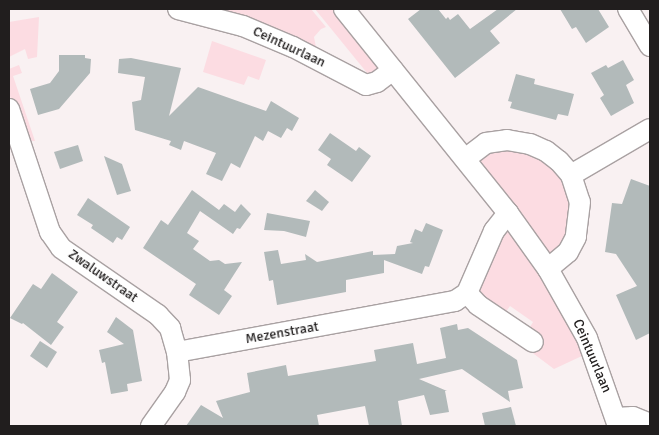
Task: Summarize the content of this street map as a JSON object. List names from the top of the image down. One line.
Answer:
{"streets":{"street":["Ceintuurlaan","Zwaluwstraat","Mezenstraat"]},"crossings":[["Zwaluwstraat","Mezenstraat"]]}
